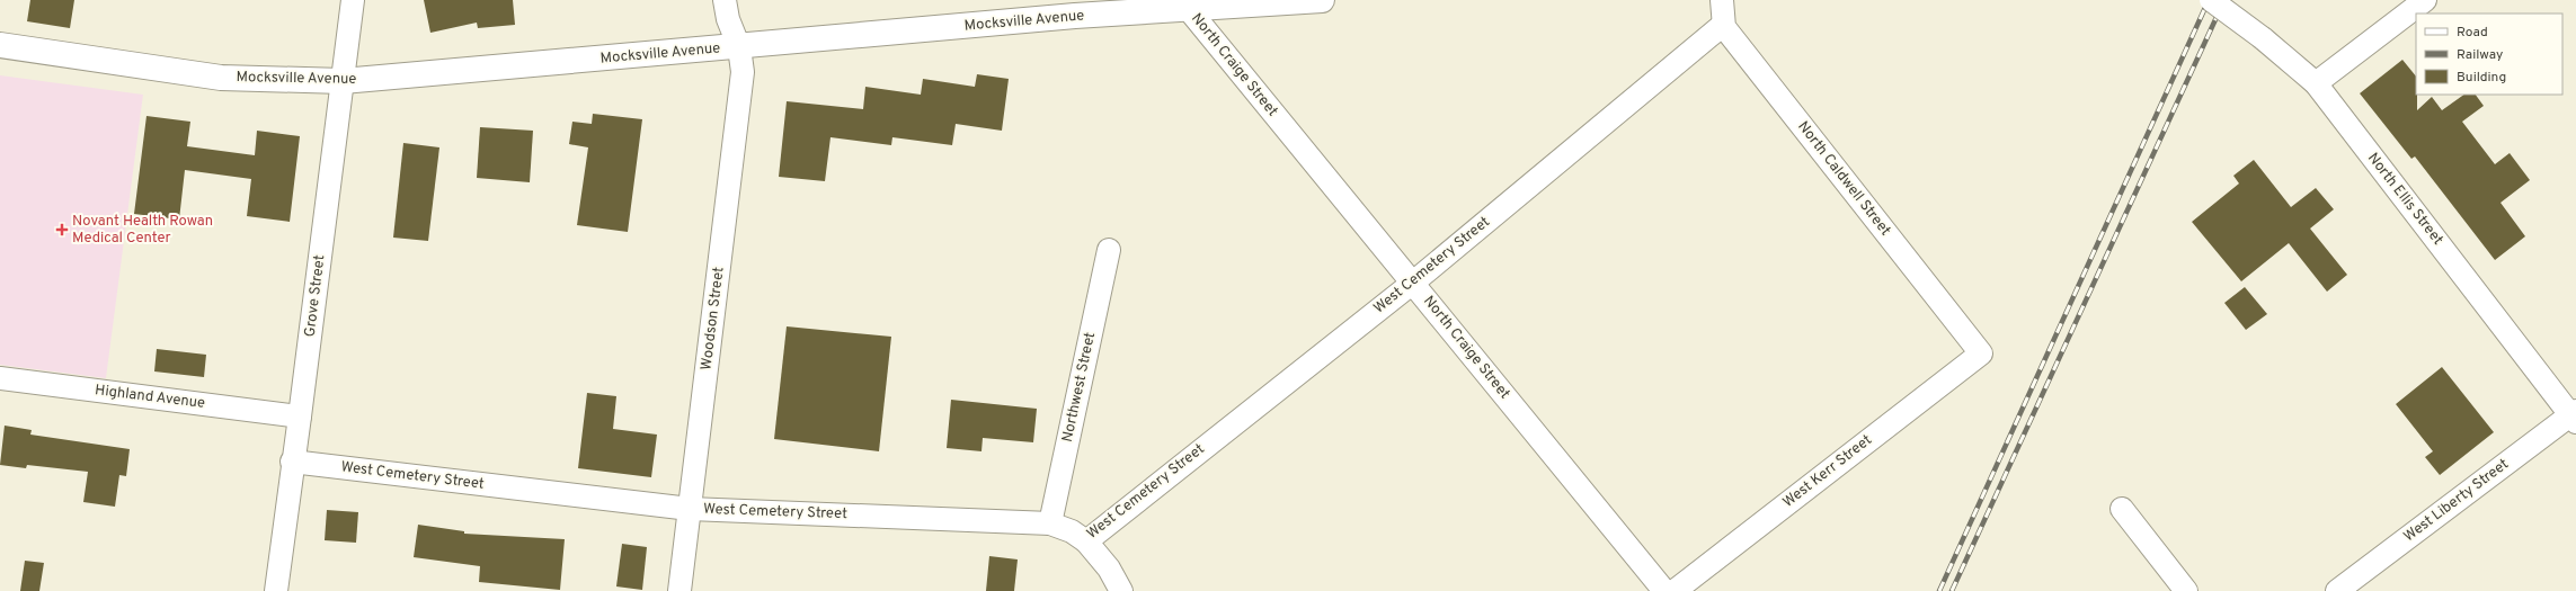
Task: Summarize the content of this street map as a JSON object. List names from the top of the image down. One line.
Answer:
{"streets":{"street":["Mocksville Avenue","North Craige Street","North Caldwell Street","North Ellis Street","West Cemetery Street","Grove Street","Woodson Street","Northwest Street","Highland Avenue","West Kerr Street","West Liberty Street"]},"crossings":[["Mocksville Avenue","North Craige Street"],["Mocksville Avenue","Grove Street"],["Mocksville Avenue","Woodson Street"],["North Craige Street","West Cemetery Street"],["North Caldwell Street","West Cemetery Street"],["North Caldwell Street","West Kerr Street"],["North Ellis Street","West Liberty Street"],["West Cemetery Street","Grove Street"],["West Cemetery Street","Woodson Street"],["West Cemetery Street","Northwest Street"],["Grove Street","Highland Avenue"]],"places":{"health":["Novant Health Rowan Medical Center"]},"legend":["Road","Railway","Building"]}
